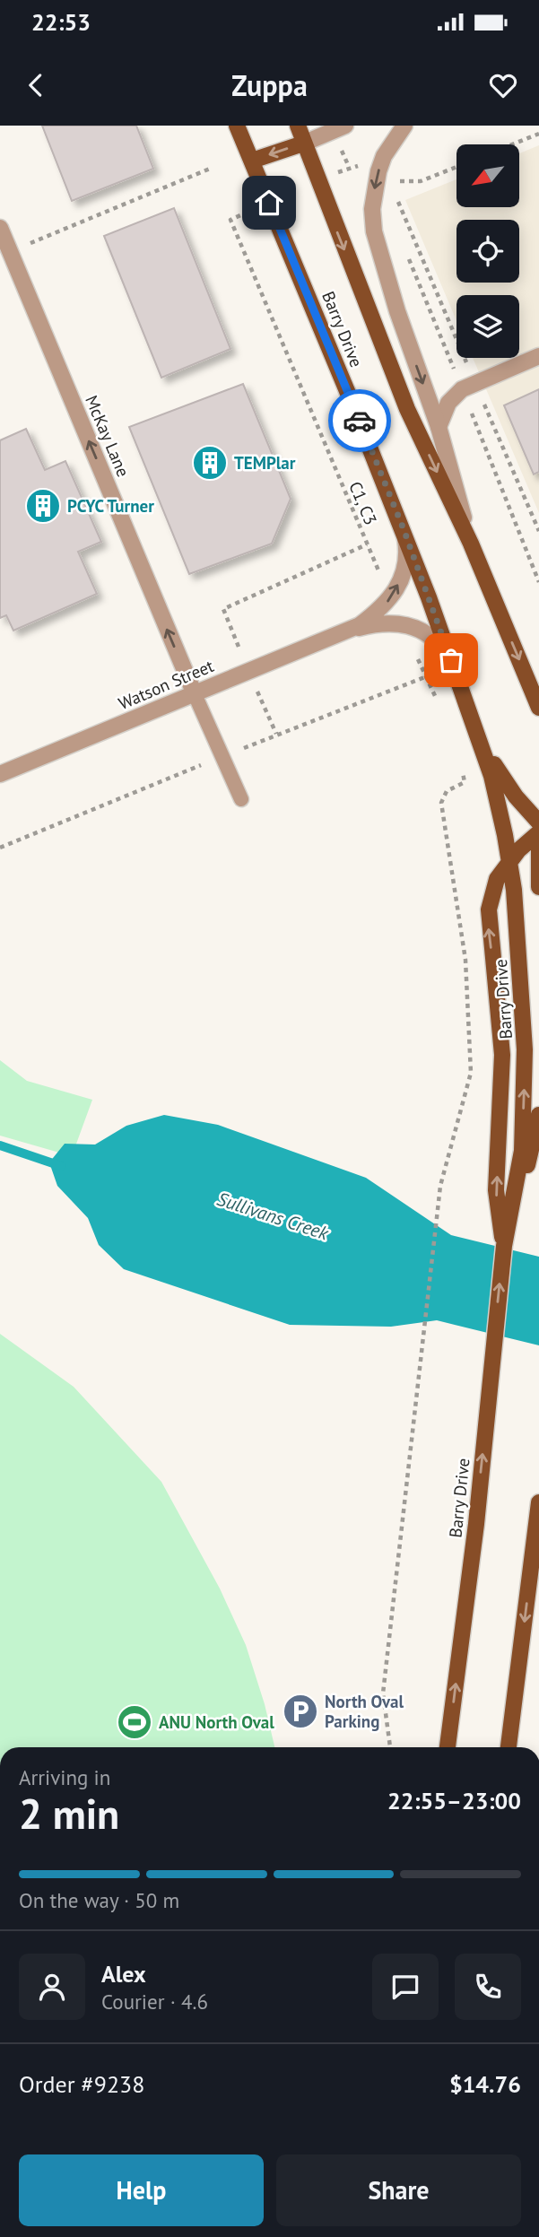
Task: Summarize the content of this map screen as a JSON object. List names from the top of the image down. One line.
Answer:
{"streets":{"main road":["Barry Drive"],"street":["McKay Lane","Watson Street"],"path":["C1, C3"]},"crossings":[["Barry Drive","Watson Street"],["McKay Lane","Watson Street"]],"one_way":["McKay Lane"],"water":["Sullivans Creek"],"places":{"building":["TEMPlar","PCYC Turner"],"parking":["North Oval Parking"],"sports":["ANU North Oval"]},"north":"bottom left","page":{"status":"22:53","header":"Zuppa","heading":["2 min","Arriving in","22:55–23:00"],"panel":["Alex","Courier · 4.6","Order #9238","$14.76"],"bar":"On the way · 50 m","buttons":["Help","Share"]}}
